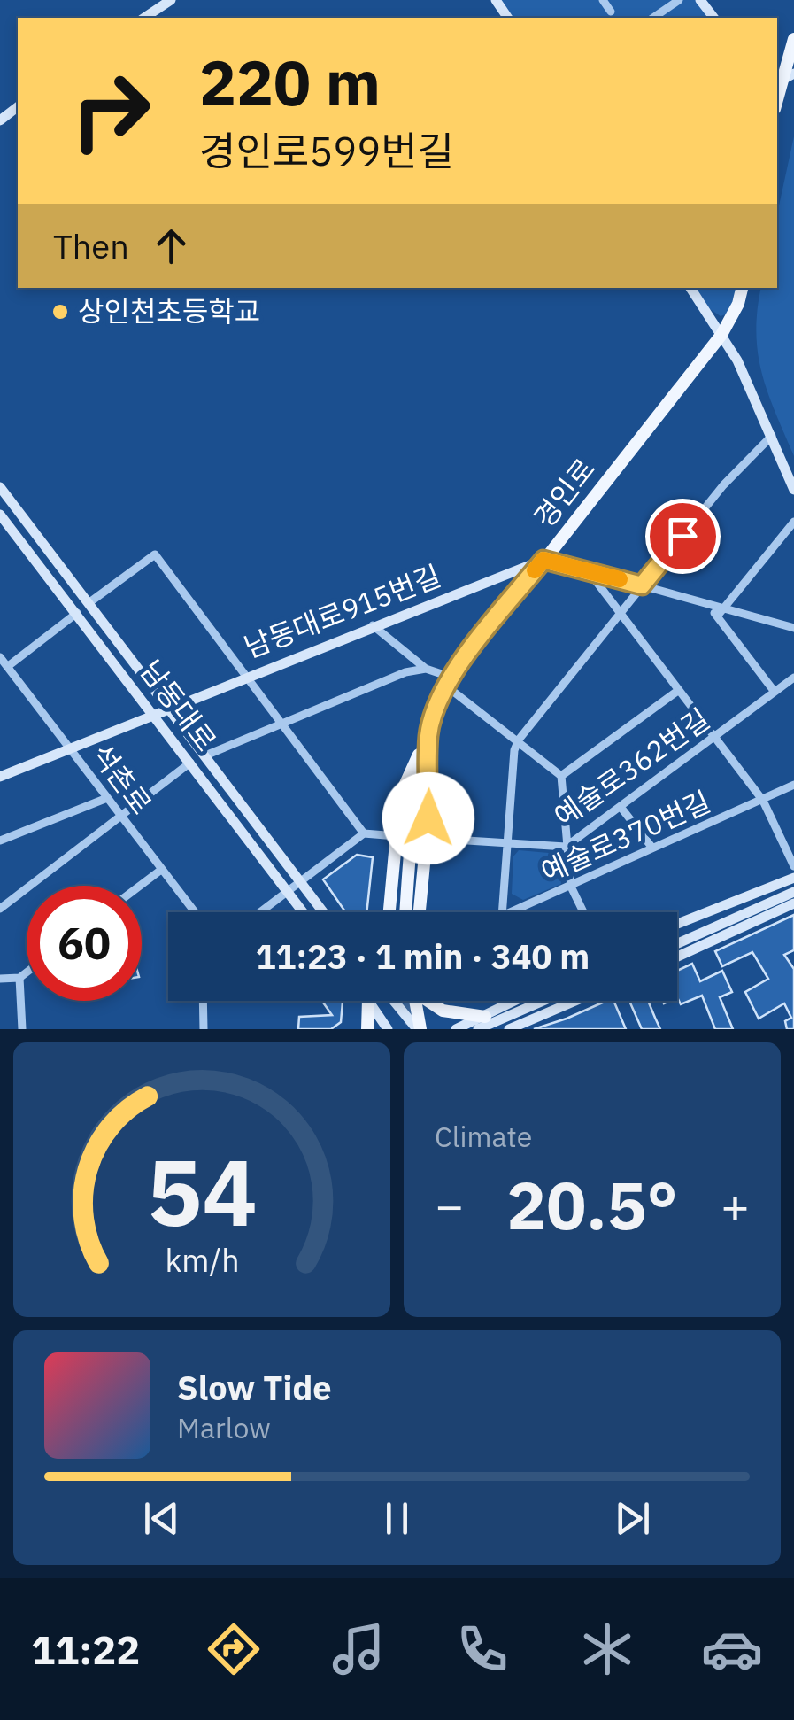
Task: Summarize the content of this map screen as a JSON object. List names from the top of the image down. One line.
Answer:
{"streets":{"main road":["경인로","남동대로915번길","남동대로"],"street":["예술로362번길","석촌로","예술로370번길"]},"crossings":[["경인로","남동대로915번길"],["경인로","예술로362번길"],["남동대로915번길","남동대로"],["남동대로915번길","석촌로"]],"places":["상인천초등학교"],"page":{"turn":["220 m","경인로599번길"],"then":"Then","limit":"60","trip":"11:23 · 1 min · 340 m","tile":"Climate","heat":["−","20.5°","+"],"song":["Slow Tide","Marlow"],"tabs":"11:22","gauge":["54","km/h"]}}
